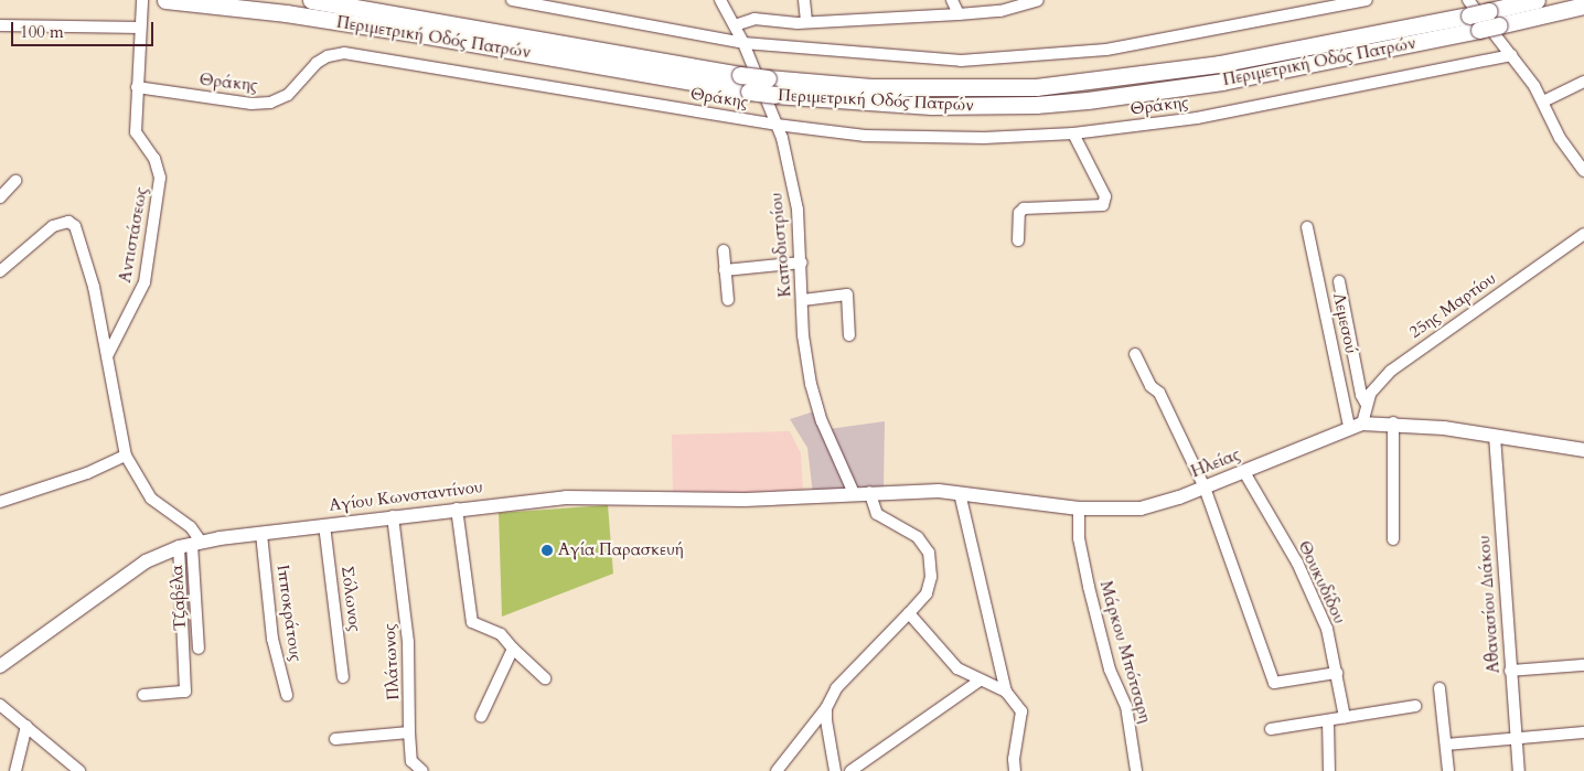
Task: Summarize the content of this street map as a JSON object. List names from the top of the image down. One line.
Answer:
{"streets":{"highway":["Περιμετρική Οδός Πατρών"],"main road":["Ηλείας","Αγίου Κωνσταντίνου"],"street":["Θράκης","Αντιστάσεως","Καποδιστρίου","25ης Μαρτίου","Λεμεσού","Θουκυδίδου","Τζαβέλα","Σόλωνος","Αθανασίου Διάκου","Ιπποκράτους","Μάρκου Μπότσαρη","Πλάτωνος"]},"crossings":[["Θράκης","Αντιστάσεως"],["Θράκης","Καποδιστρίου"],["Καποδιστρίου","Ηλείας"],["Καποδιστρίου","Αγίου Κωνσταντίνου"],["25ης Μαρτίου","Λεμεσού"],["25ης Μαρτίου","Ηλείας"],["Λεμεσού","Ηλείας"],["Ηλείας","Αγίου Κωνσταντίνου"],["Ηλείας","Θουκυδίδου"],["Ηλείας","Αθανασίου Διάκου"],["Ηλείας","Μάρκου Μπότσαρη"],["Αγίου Κωνσταντίνου","Τζαβέλα"],["Αγίου Κωνσταντίνου","Σόλωνος"],["Αγίου Κωνσταντίνου","Ιπποκράτους"],["Αγίου Κωνσταντίνου","Πλάτωνος"]],"places":["Αγία Παρασκευή"],"scale_bar":"100 m"}
